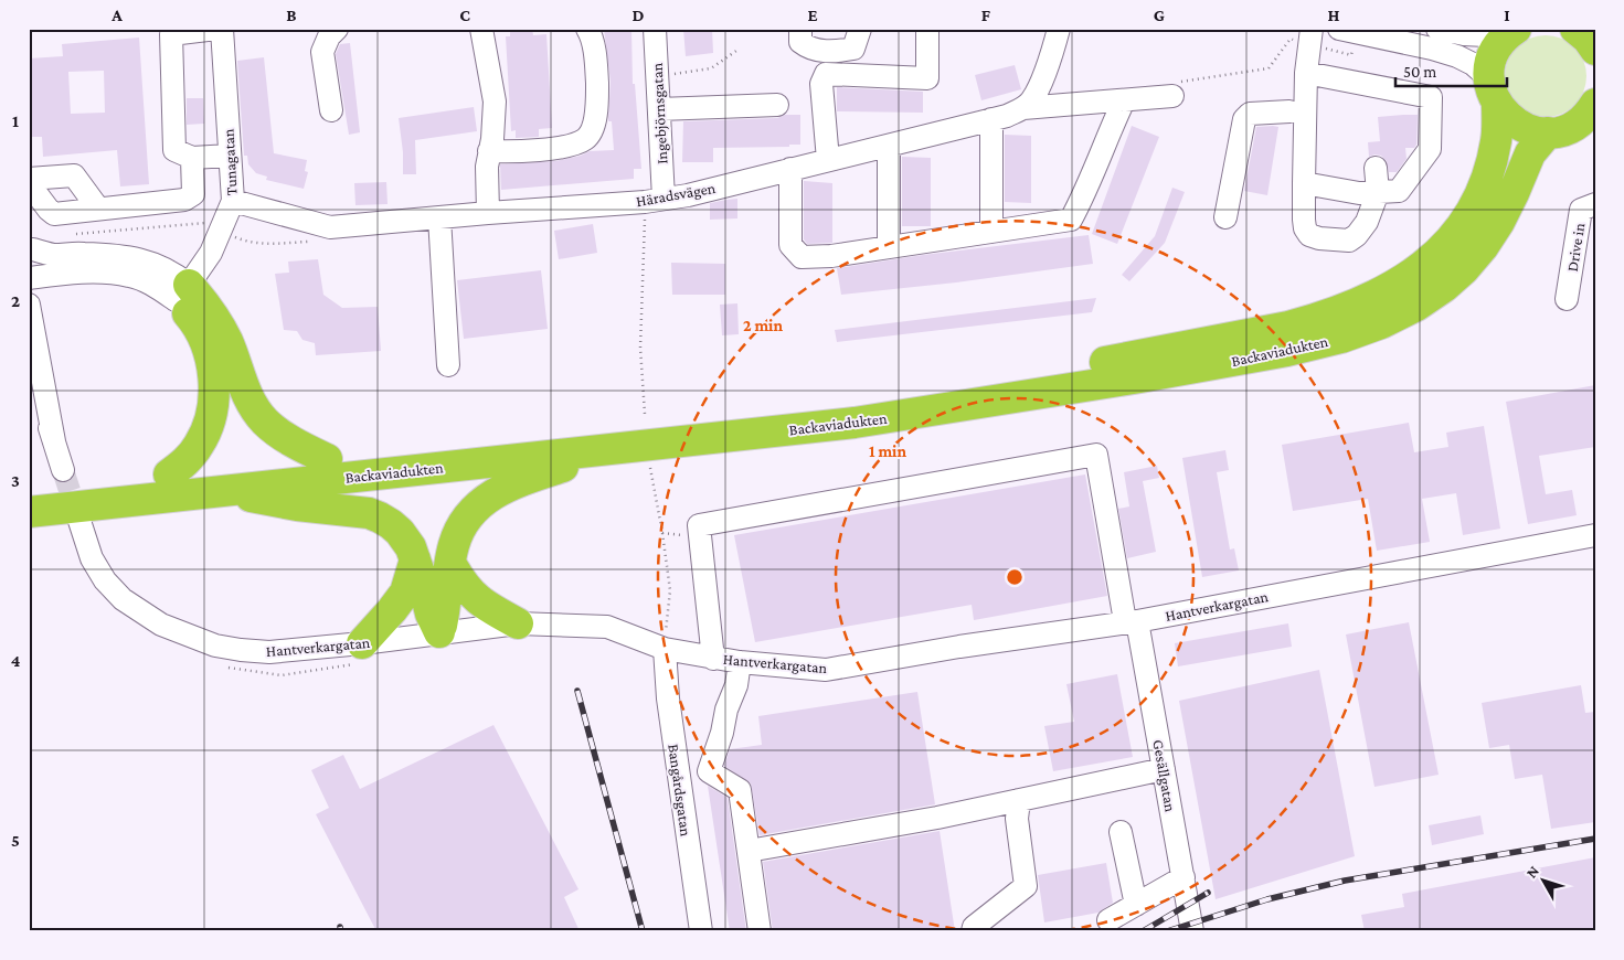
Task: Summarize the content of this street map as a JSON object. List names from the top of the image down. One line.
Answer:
{"streets":{"highway":["Backaviadukten"],"street":["Ingebjörnsgatan","Tunagatan","Häradsvägen","Drive in","Hantverkargatan","Gesällgatan","Bangårdsgatan"]},"crossings":[["Ingebjörnsgatan","Häradsvägen"],["Tunagatan","Häradsvägen"],["Hantverkargatan","Gesällgatan"],["Hantverkargatan","Bangårdsgatan"]],"scale_bar":"50 m","north":"top left","grid":{"columns":["A","B","C","D","E","F","G","H","I"],"rows":["1","2","3","4","5"]},"rings":["2 min","1 min"]}
